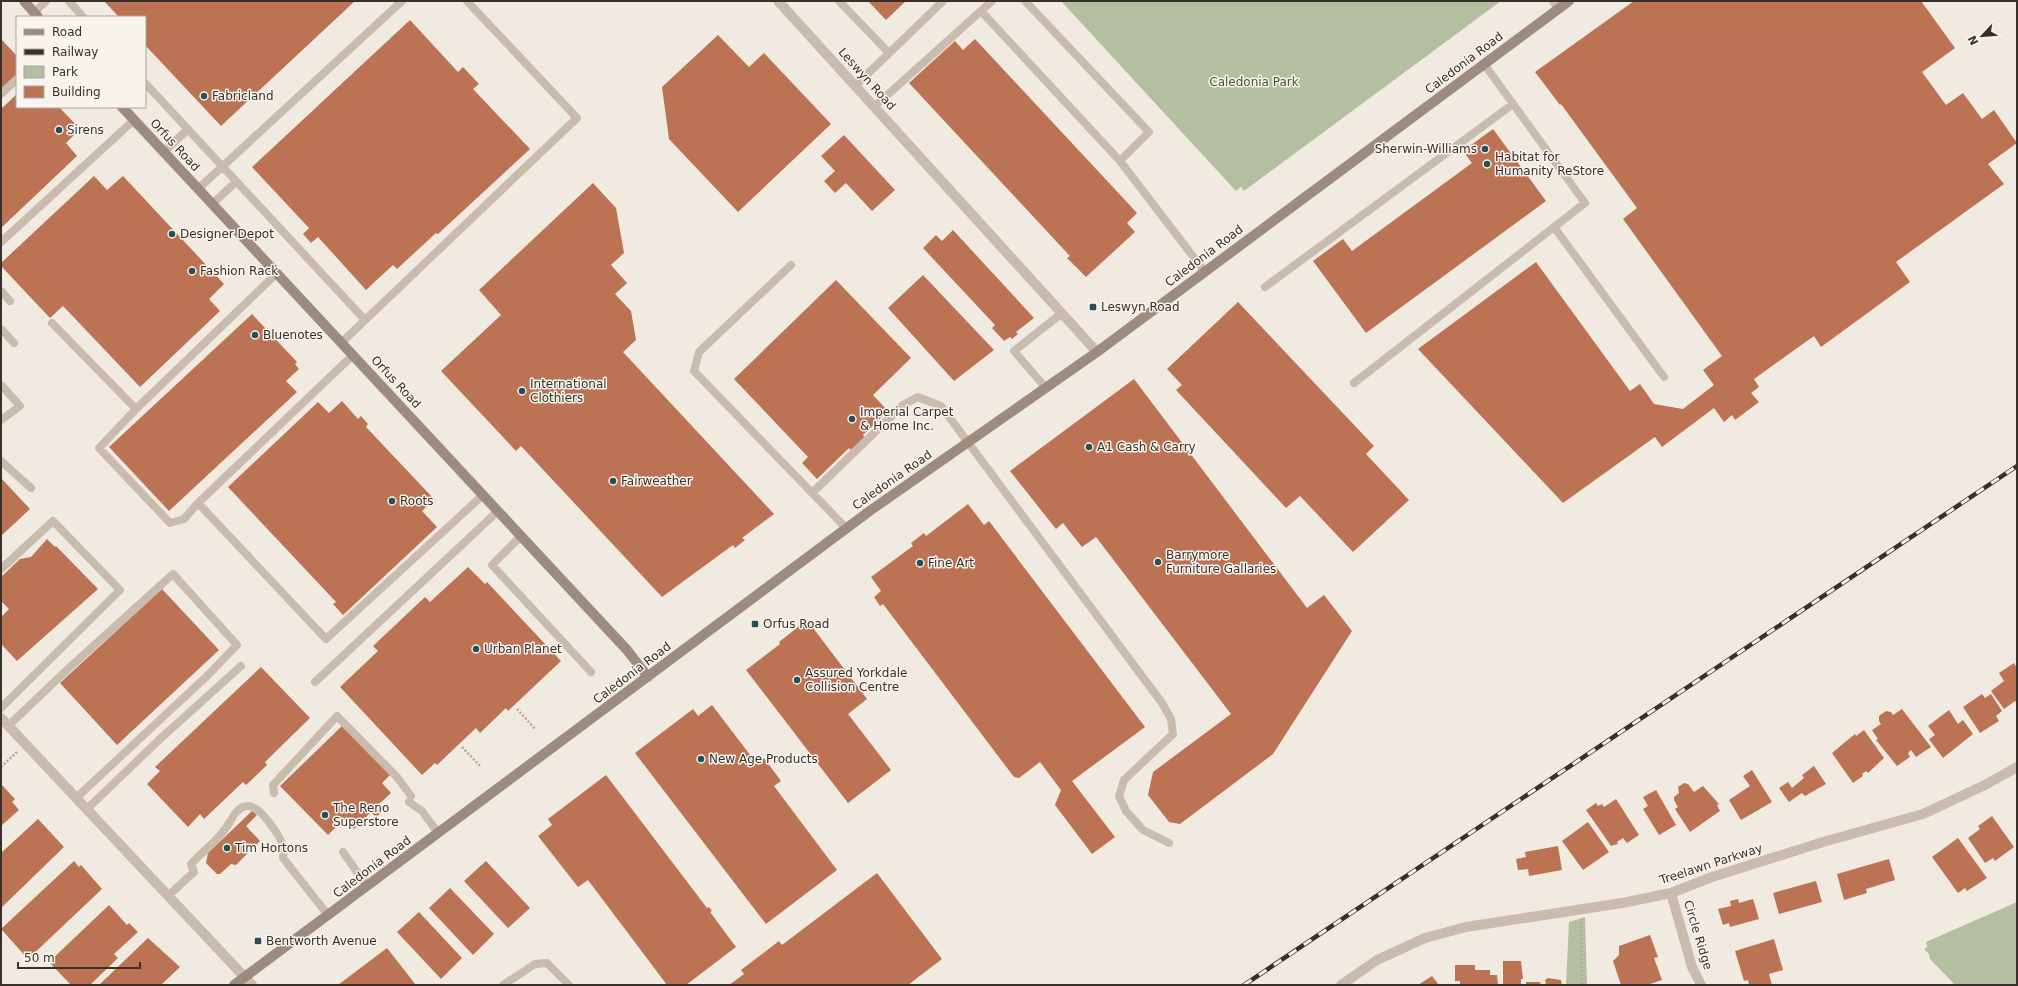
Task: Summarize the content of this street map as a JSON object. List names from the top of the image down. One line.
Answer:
{"streets":{"street":["Caledonia Road","Leswyn Road","Orfus Road","Treelawn Parkway","Circle Ridge"]},"crossings":[["Caledonia Road","Leswyn Road"],["Caledonia Road","Orfus Road"],["Treelawn Parkway","Circle Ridge"]],"parks":["Caledonia Park"],"places":{"other":["Fabricland","Sirens","Sherwin-Williams","Habitat for Humanity ReStore","Designer Depot","Fashion Rack","Bluenotes","International Clothiers","Imperial Carpet & Home Inc.","A1 Cash & Carry","Fairweather","Roots","Barrymore Furniture Gallaries","Fine Art","Urban Planet","Assured Yorkdale Collision Centre","New Age Products","The Reno Superstore","Tim Hortons"],"transit":["Leswyn Road","Orfus Road","Bentworth Avenue"]},"legend":["Road","Railway","Park","Building"],"scale_bar":"50 m","north":"bottom left"}
